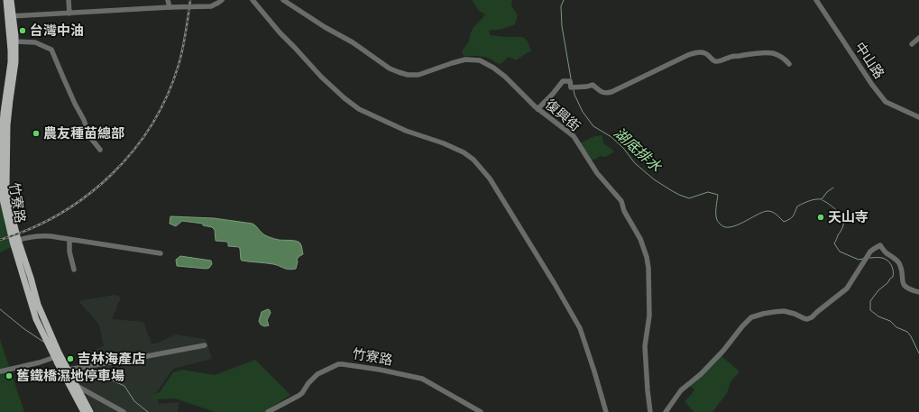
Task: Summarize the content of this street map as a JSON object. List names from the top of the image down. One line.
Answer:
{"streets":{"main road":["竹寮路"],"street":["中山路","復興街"]},"water":["湖底排水"],"places":["台灣中油","農友種苗總部","天山寺","吉林海產店","舊鐵橋濕地停車場"]}
